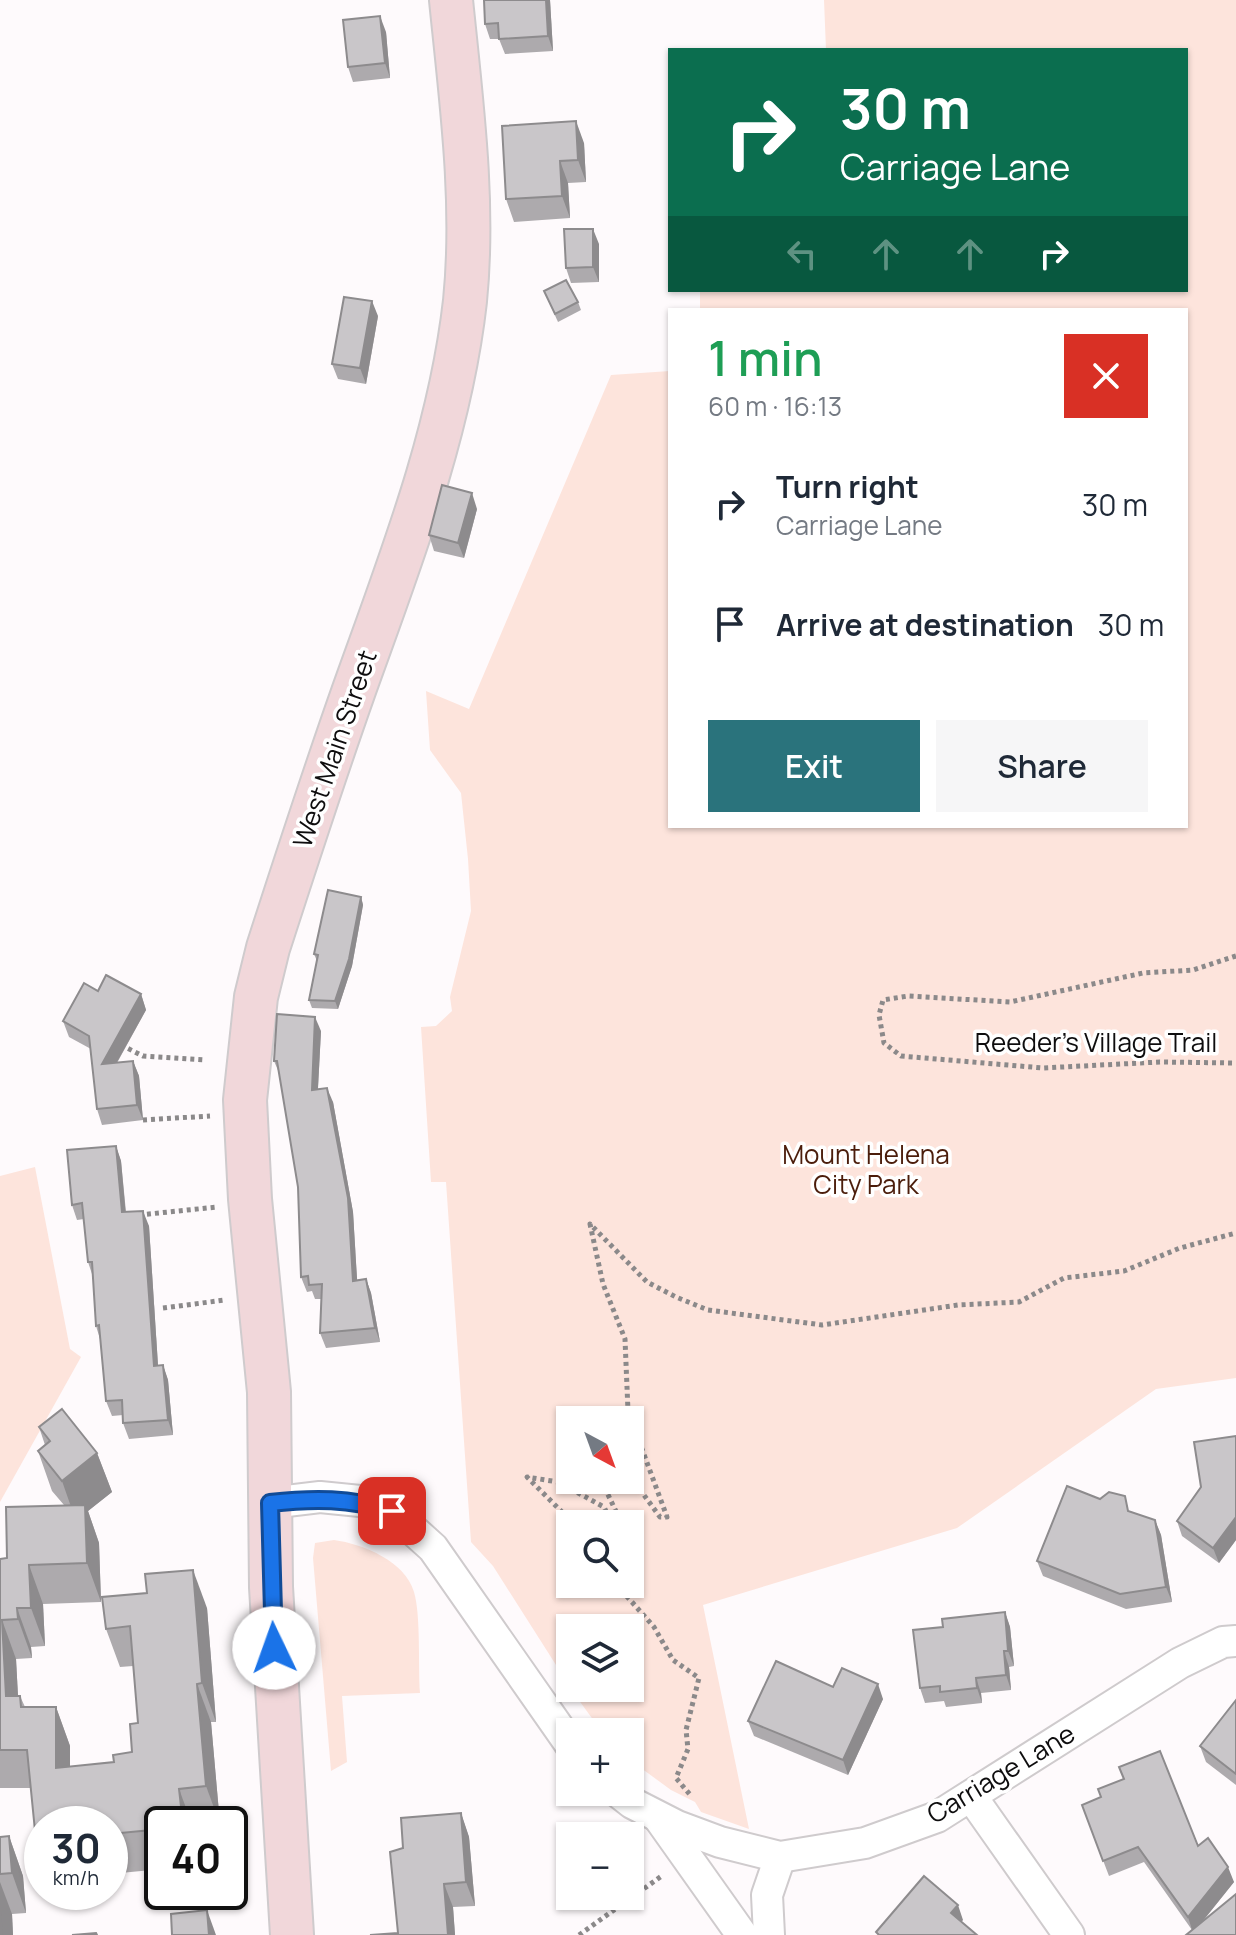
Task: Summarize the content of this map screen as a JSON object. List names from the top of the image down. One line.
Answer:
{"streets":{"street":["West Main Street","Carriage Lane"],"path":["Reeder's Village Trail"]},"parks":["Mount Helena City Park"],"north":"bottom right","page":{"turn":["30 m","Carriage Lane"],"heading":["1 min","60 m · 16:13"],"list":[{"name":"Turn right","note":"Carriage Lane","value":"30 m"},{"name":"Arrive at destination","value":"30 m"}],"buttons":["Exit","Share"],"map_buttons":["+","−"],"speed":"30 km/h","limit":"40"}}
